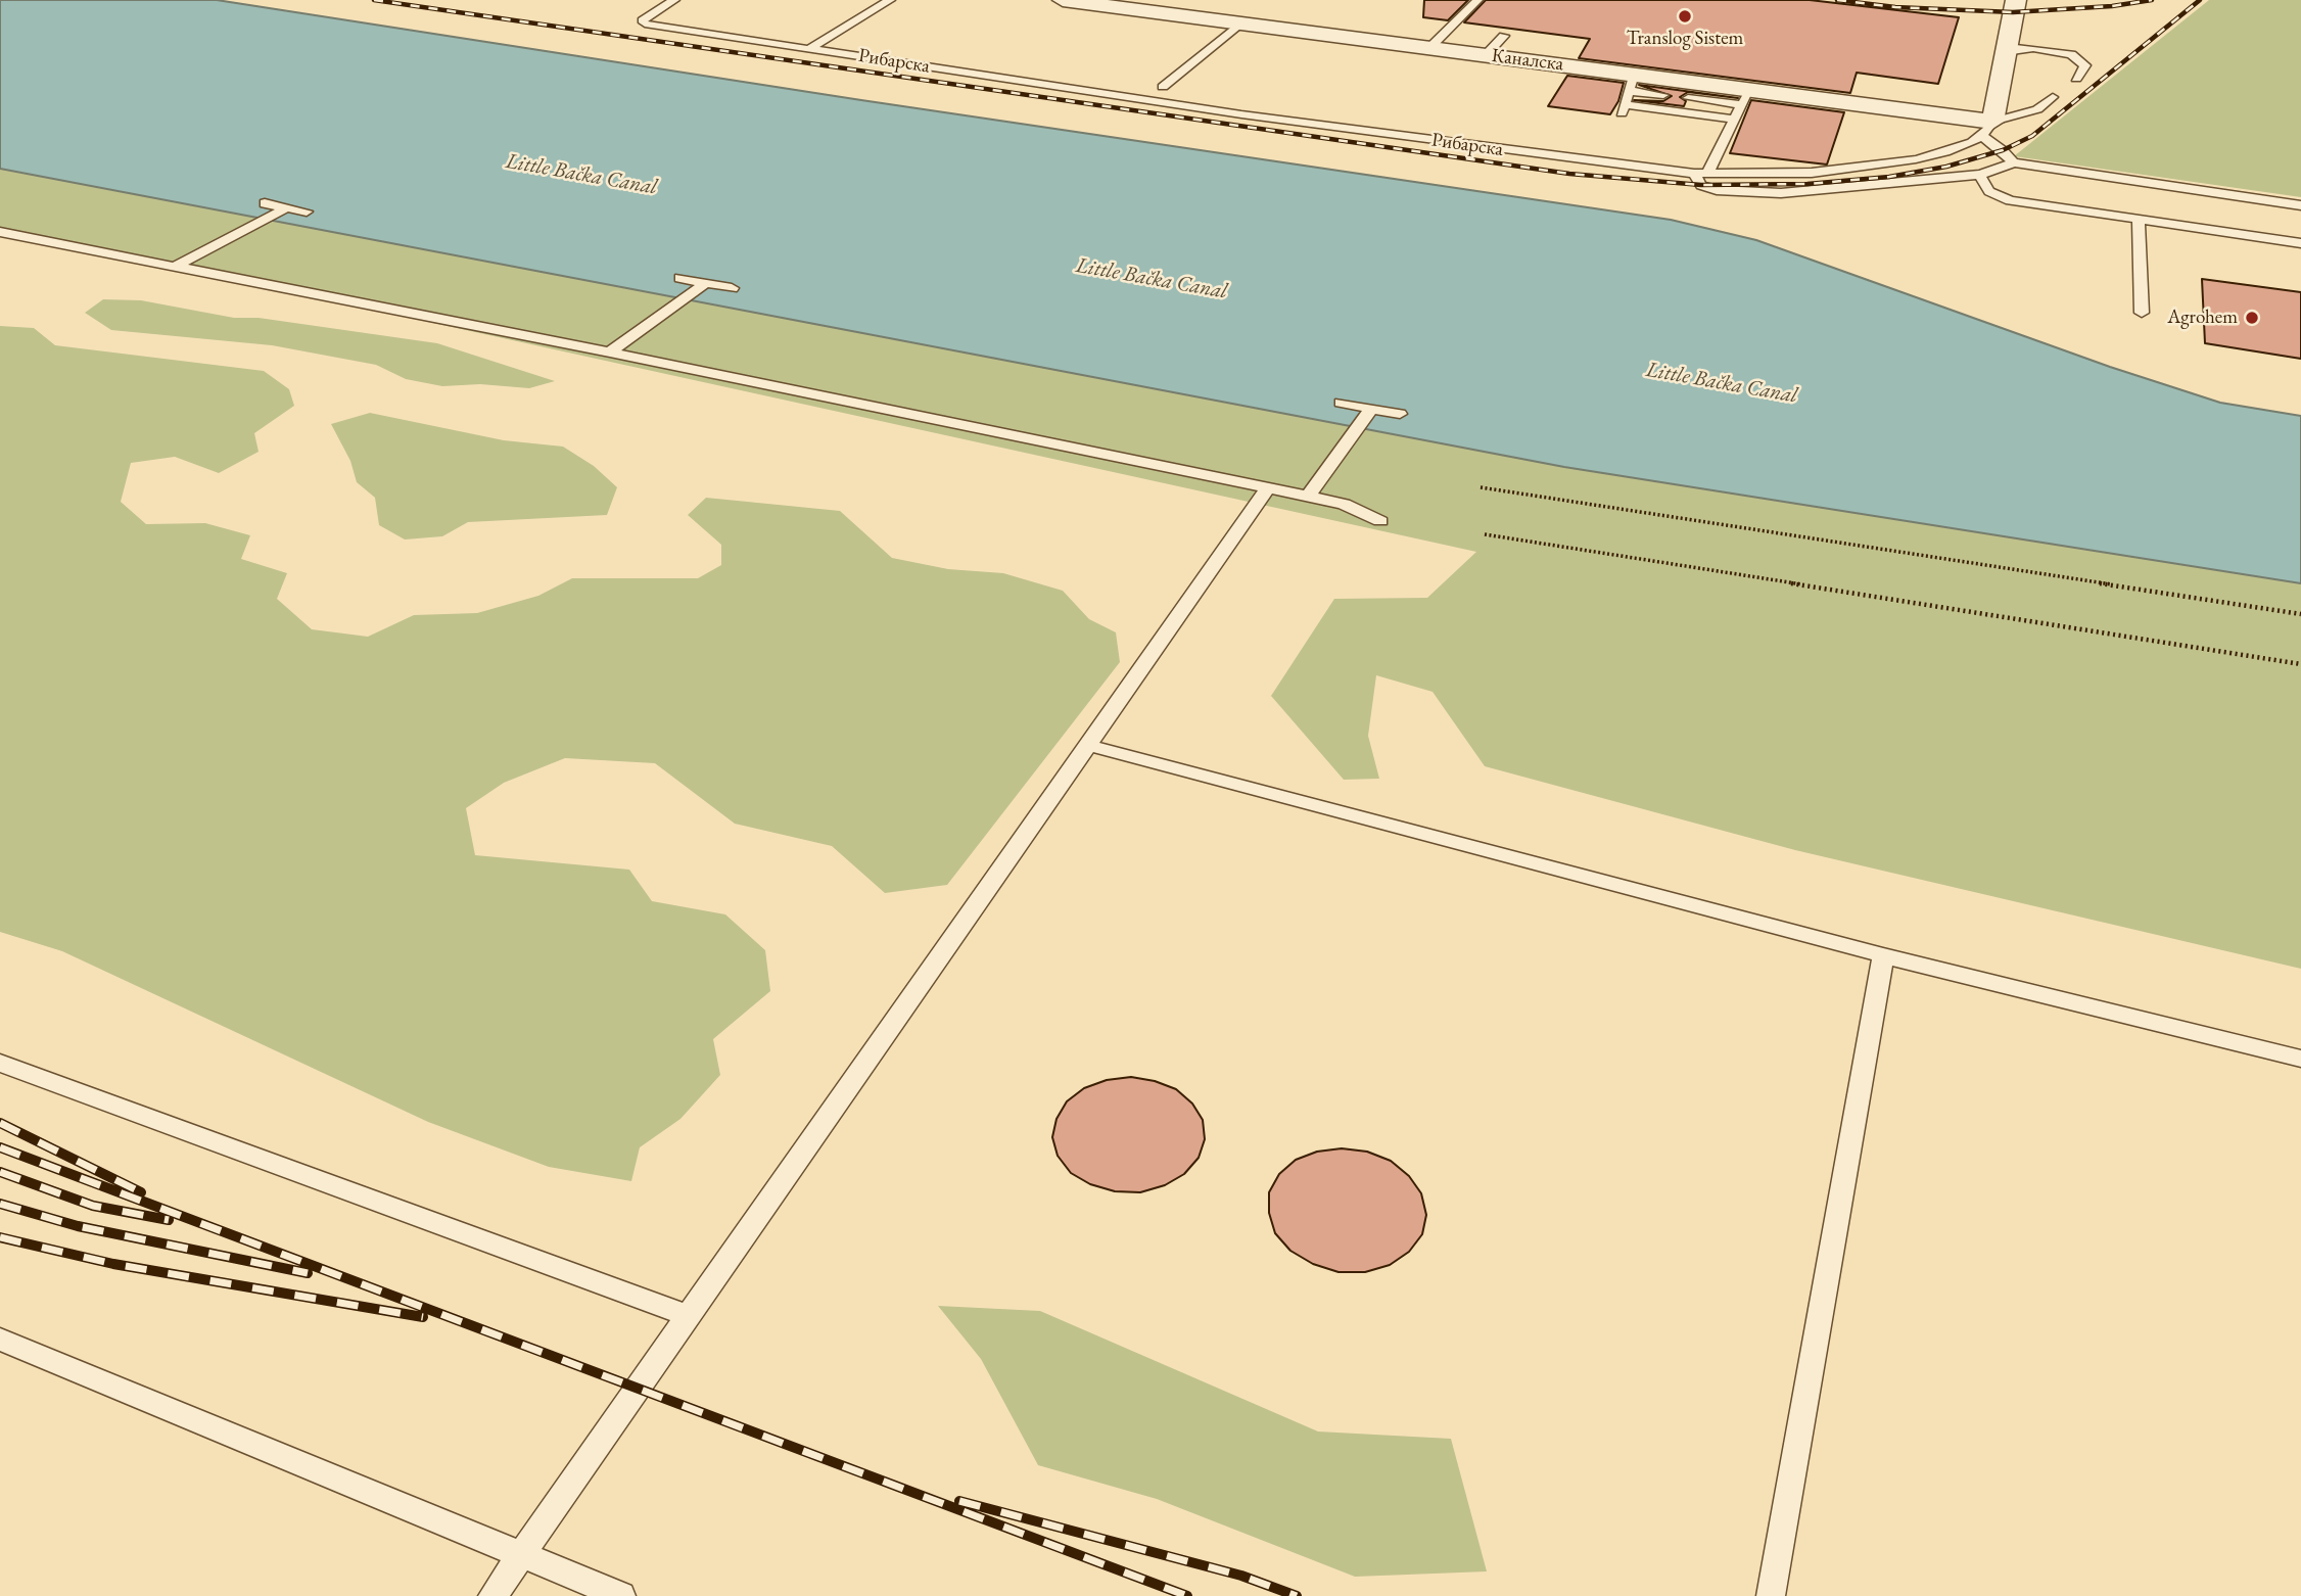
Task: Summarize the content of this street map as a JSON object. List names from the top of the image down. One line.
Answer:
{"streets":{"street":["Каналска"],"lane":["Рибарска"]},"crossings":[["Каналска","Рибарска"]],"water":["Little Bačka Canal"],"places":["Translog Sistem","Agrohem"]}
